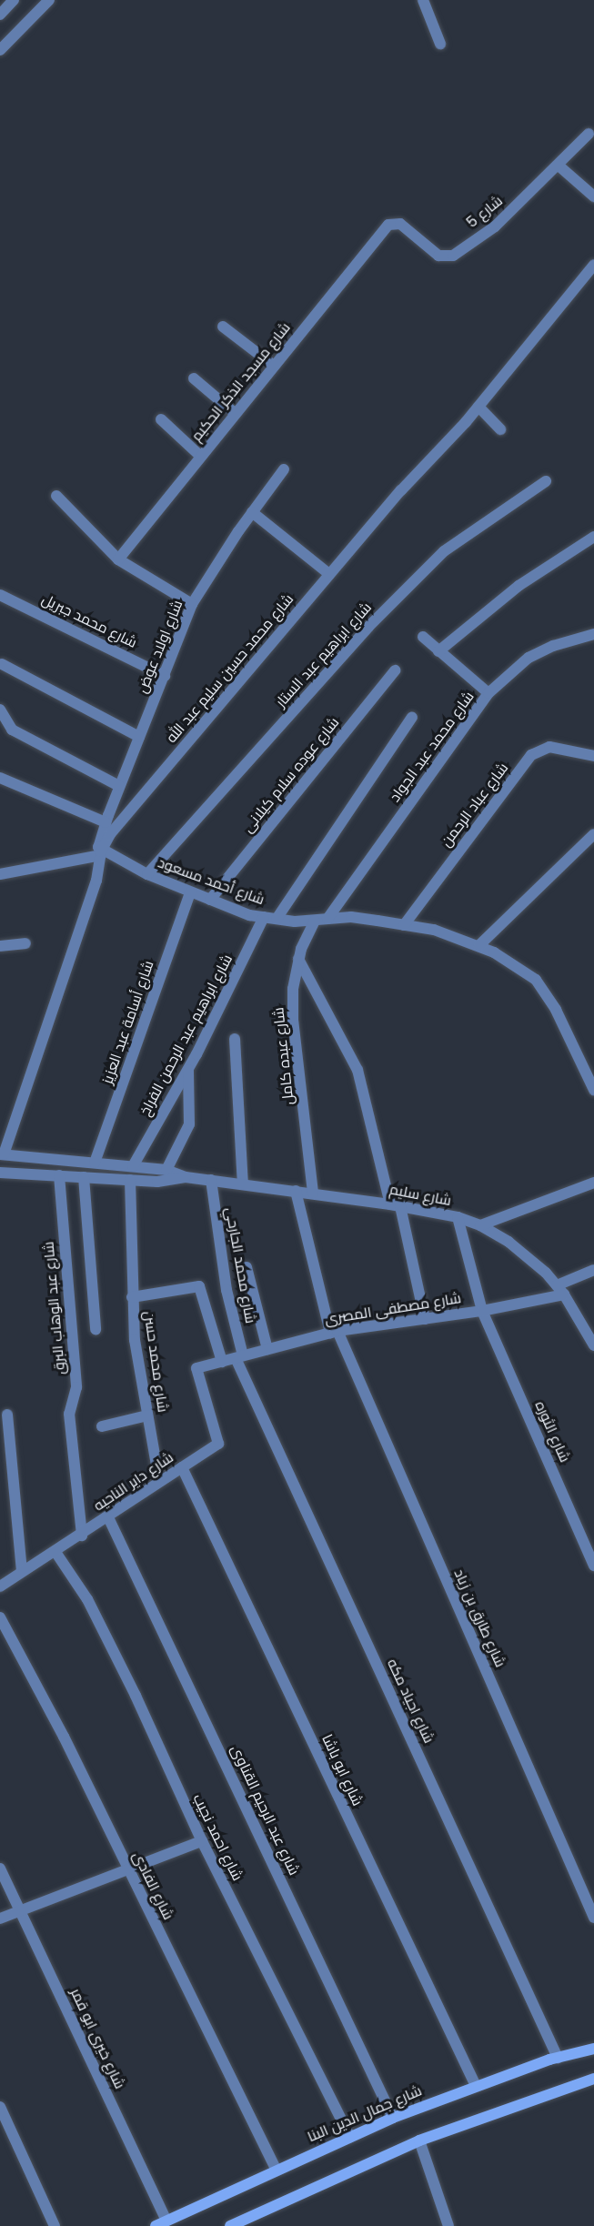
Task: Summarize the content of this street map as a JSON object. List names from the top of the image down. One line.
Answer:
{"streets":{"main road":["شارع جمال الدين البنا"],"street":["شارع 5","شارع مسجد الذكر الحكيم","شارع محمد جبريل","شارع اولاد عوض","شارع ابراهيم عبد الستار","شارع محمد حسين سليم عبد الله","شارع محمد عبد الجواد","شارع عوده سلام كيلانى","شارع عباد الرحمن","شارع أحمد مسعود","شارع أسامة عبد العزيز","شارع ابراهيم عبد الرحمن الفراخ","شارع عبده كامل","شارع سليم","شارع محمد الجارحي","شارع عبد الوهاب البرق","شارع مصطفى المصرى","شارع محمد حسن","شارع الثوره","شارع داير الناحيه","شارع طارق بن زياد","شارع اجياد مكه","شارع ابو باشا","شارع عبد الرحيم القناوى","شارع احمد نجيب","شارع الفادى","شارع خيرى ابو قمر"]},"crossings":[["شارع 5","شارع مسجد الذكر الحكيم"],["شارع محمد جبريل","شارع اولاد عوض"],["شارع اولاد عوض","شارع محمد حسين سليم عبد الله"],["شارع اولاد عوض","شارع أحمد مسعود"],["شارع ابراهيم عبد الستار","شارع أحمد مسعود"],["شارع محمد حسين سليم عبد الله","شارع أحمد مسعود"],["شارع محمد حسين سليم عبد الله","شارع سليم"],["شارع محمد عبد الجواد","شارع أحمد مسعود"],["شارع عوده سلام كيلانى","شارع أحمد مسعود"],["شارع عباد الرحمن","شارع أحمد مسعود"],["شارع أحمد مسعود","شارع أسامة عبد العزيز"],["شارع أحمد مسعود","شارع ابراهيم عبد الرحمن الفراخ"],["شارع أحمد مسعود","شارع عبده كامل"],["شارع أسامة عبد العزيز","شارع سليم"],["شارع ابراهيم عبد الرحمن الفراخ","شارع سليم"],["شارع عبده كامل","شارع سليم"],["شارع سليم","شارع محمد الجارحي"],["شارع سليم","شارع عبد الوهاب البرق"],["شارع سليم","شارع مصطفى المصرى"],["شارع سليم","شارع محمد حسن"],["شارع سليم","شارع الثوره"],["شارع سليم","شارع طارق بن زياد"],["شارع محمد الجارحي","شارع مصطفى المصرى"],["شارع محمد الجارحي","شارع اجياد مكه"],["شارع عبد الوهاب البرق","شارع داير الناحيه"],["شارع مصطفى المصرى","شارع الثوره"],["شارع مصطفى المصرى","شارع داير الناحيه"],["شارع مصطفى المصرى","شارع طارق بن زياد"],["شارع مصطفى المصرى","شارع اجياد مكه"],["شارع محمد حسن","شارع داير الناحيه"],["شارع داير الناحيه","شارع ابو باشا"],["شارع داير الناحيه","شارع عبد الرحيم القناوى"],["شارع داير الناحيه","شارع احمد نجيب"],["شارع اجياد مكه","شارع جمال الدين البنا"],["شارع ابو باشا","شارع جمال الدين البنا"],["شارع عبد الرحيم القناوى","شارع جمال الدين البنا"],["شارع احمد نجيب","شارع جمال الدين البنا"],["شارع الفادى","شارع جمال الدين البنا"],["شارع خيرى ابو قمر","شارع جمال الدين البنا"]]}
